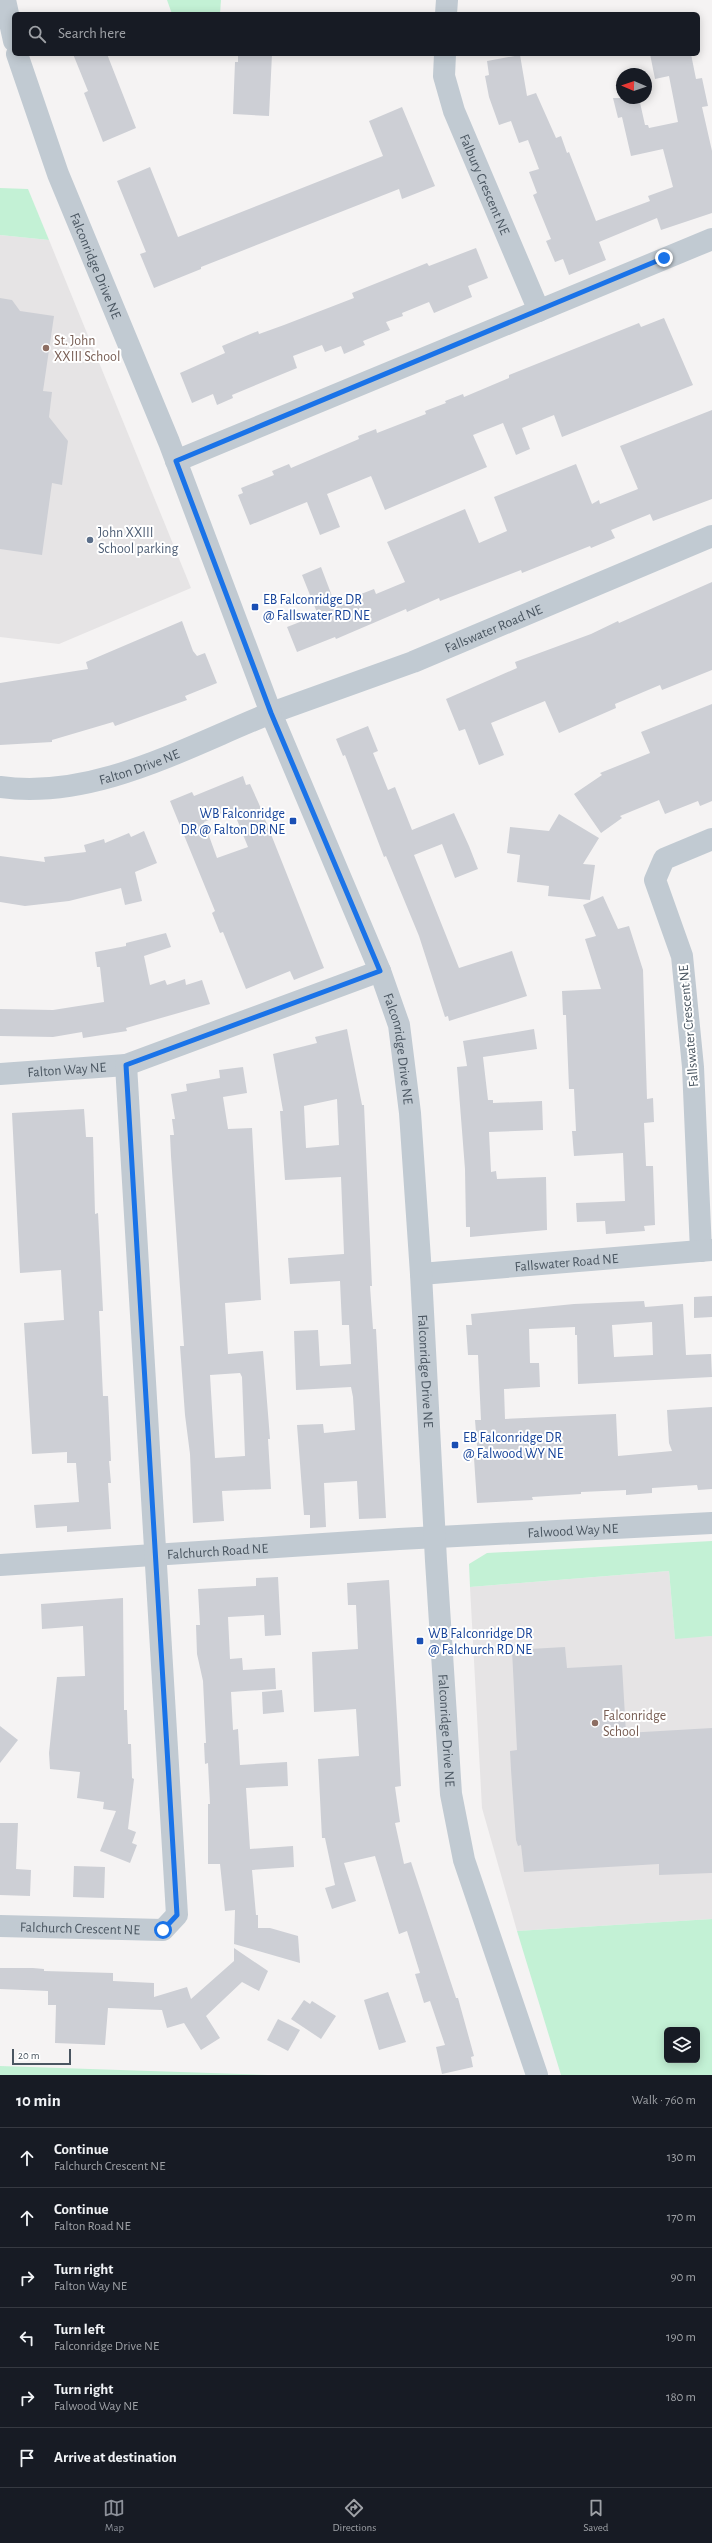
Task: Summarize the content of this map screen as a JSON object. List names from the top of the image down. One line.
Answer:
{"streets":{"street":["Falbury Crescent NE","Falconridge Drive NE","Fallswater Road NE","Falton Drive NE","Fallswater Crescent NE","Falton Way NE","Falwood Way NE","Falchurch Road NE","Falchurch Crescent NE"]},"crossings":[["Falconridge Drive NE","Fallswater Road NE"],["Falconridge Drive NE","Falton Drive NE"],["Falconridge Drive NE","Falton Way NE"],["Falconridge Drive NE","Falwood Way NE"],["Falconridge Drive NE","Falchurch Road NE"],["Fallswater Road NE","Falton Drive NE"],["Fallswater Road NE","Fallswater Crescent NE"],["Falton Way NE","Falchurch Crescent NE"],["Falwood Way NE","Falchurch Road NE"],["Falchurch Road NE","Falchurch Crescent NE"]],"places":{"other":["St. John XXIII School","John XXIII School parking","Falconridge School"],"transit":["EB Falconridge DR @ Fallswater RD NE","WB Falconridge DR @ Falton DR NE","EB Falconridge DR @ Falwood WY NE","WB Falconridge DR @ Falchurch RD NE"]},"scale_bar":"20 m","north":"left","page":{"search":"Search here","scale":"20 m","heading":["10 min","Walk · 760 m"],"list":[["Continue","Falchurch Crescent NE","130 m"],["Continue","Falton Road NE","170 m"],["Turn right","Falton Way NE","90 m"],["Turn left","Falconridge Drive NE","190 m"],["Turn right","Falwood Way NE","180 m"],"Arrive at destination"],"nav":["Map","Directions","Saved"]}}
